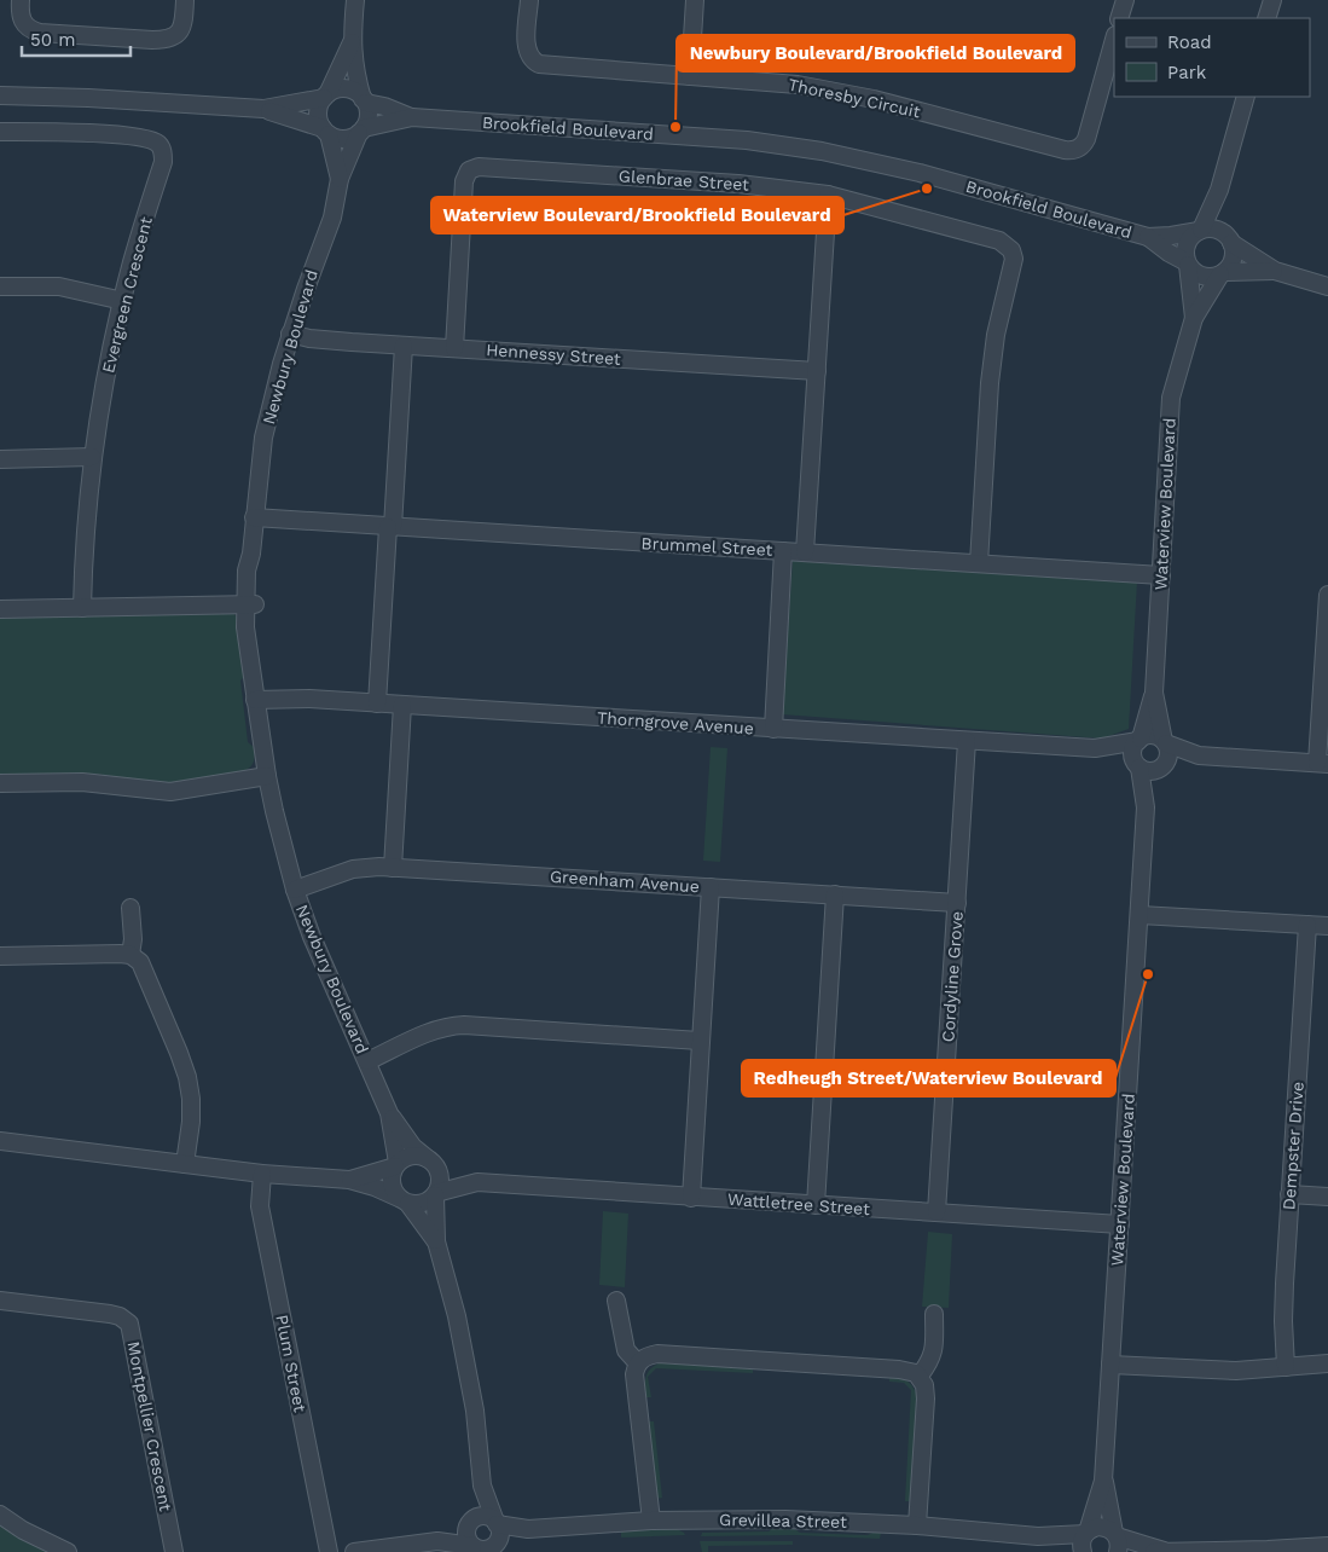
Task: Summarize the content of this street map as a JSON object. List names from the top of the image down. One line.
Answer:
{"streets":{"street":["Thoresby Circuit","Brookfield Boulevard","Glenbrae Street","Evergreen Crescent","Newbury Boulevard","Hennessy Street","Waterview Boulevard","Brummel Street","Thorngrove Avenue","Greenham Avenue","Cordyline Grove","Dempster Drive","Wattletree Street","Plum Street","Montpellier Crescent","Grevillea Street"]},"crossings":[["Brookfield Boulevard","Newbury Boulevard"],["Brookfield Boulevard","Waterview Boulevard"],["Glenbrae Street","Hennessy Street"],["Glenbrae Street","Brummel Street"],["Newbury Boulevard","Hennessy Street"],["Newbury Boulevard","Brummel Street"],["Newbury Boulevard","Thorngrove Avenue"],["Newbury Boulevard","Greenham Avenue"],["Newbury Boulevard","Wattletree Street"],["Waterview Boulevard","Brummel Street"],["Waterview Boulevard","Thorngrove Avenue"],["Waterview Boulevard","Wattletree Street"],["Waterview Boulevard","Grevillea Street"],["Thorngrove Avenue","Cordyline Grove"],["Greenham Avenue","Cordyline Grove"],["Cordyline Grove","Wattletree Street"]],"places":["Newbury Boulevard/Brookfield Boulevard","Waterview Boulevard/Brookfield Boulevard","Redheugh Street/Waterview Boulevard"],"legend":["Road","Park"],"scale_bar":"50 m"}
